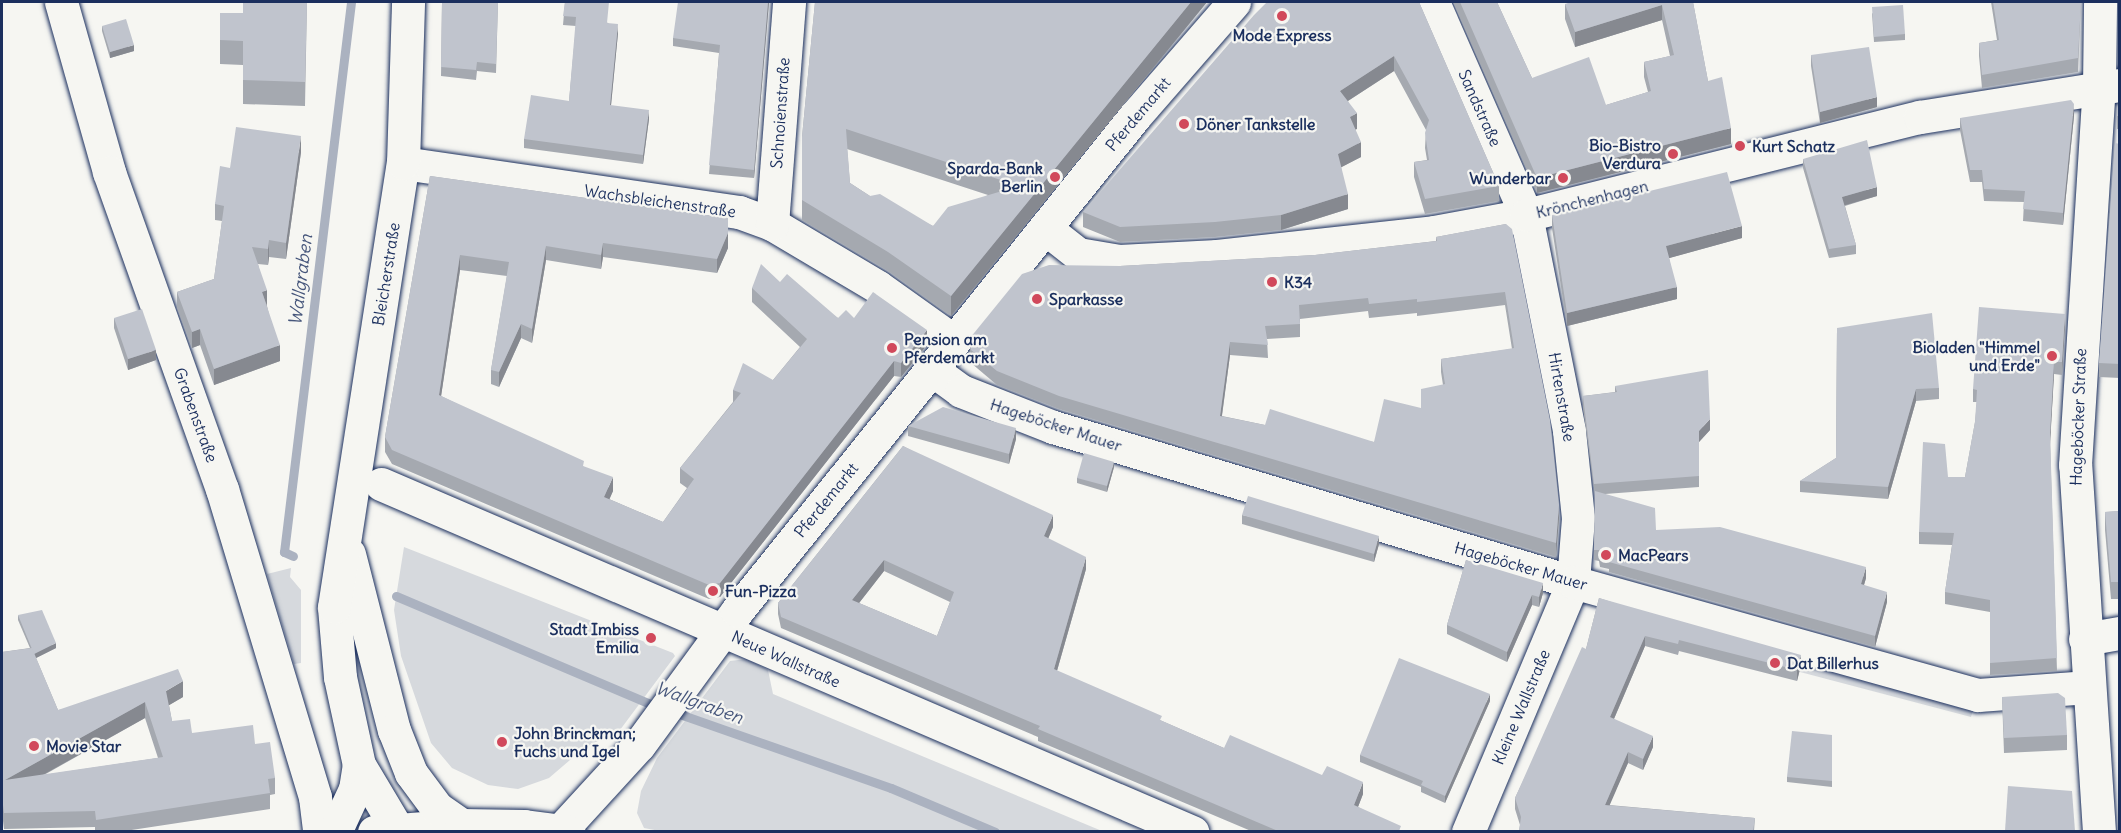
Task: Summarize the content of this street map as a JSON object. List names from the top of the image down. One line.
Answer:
{"streets":{"street":["Sandstraße","Schnoienstraße","Pferdemarkt","Krönchenhagen","Wachsbleichenstraße","Bleicherstraße","Hirtenstraße","Grabenstraße","Hageböcker Straße","Hageböcker Mauer","Neue Wallstraße","Kleine Wallstraße"]},"crossings":[["Sandstraße","Krönchenhagen"],["Sandstraße","Hirtenstraße"],["Schnoienstraße","Wachsbleichenstraße"],["Pferdemarkt","Krönchenhagen"],["Pferdemarkt","Wachsbleichenstraße"],["Pferdemarkt","Hageböcker Mauer"],["Pferdemarkt","Neue Wallstraße"],["Krönchenhagen","Hirtenstraße"],["Krönchenhagen","Hageböcker Straße"],["Wachsbleichenstraße","Bleicherstraße"],["Hirtenstraße","Hageböcker Mauer"],["Hirtenstraße","Kleine Wallstraße"],["Hageböcker Straße","Hageböcker Mauer"],["Hageböcker Mauer","Kleine Wallstraße"]],"water":["Wallgraben"],"places":["Mode Express","Döner Tankstelle","Kurt Schatz","Bio-Bistro Verdura","Sparda-Bank Berlin","Wunderbar","K34","Sparkasse","Pension am Pferdemarkt","Bioladen \"Himmel und Erde\"","MacPears","Fun-Pizza","Stadt Imbiss Emilia","Dat Billerhus","John Brinckman; Fuchs und Igel","Movie Star"]}
